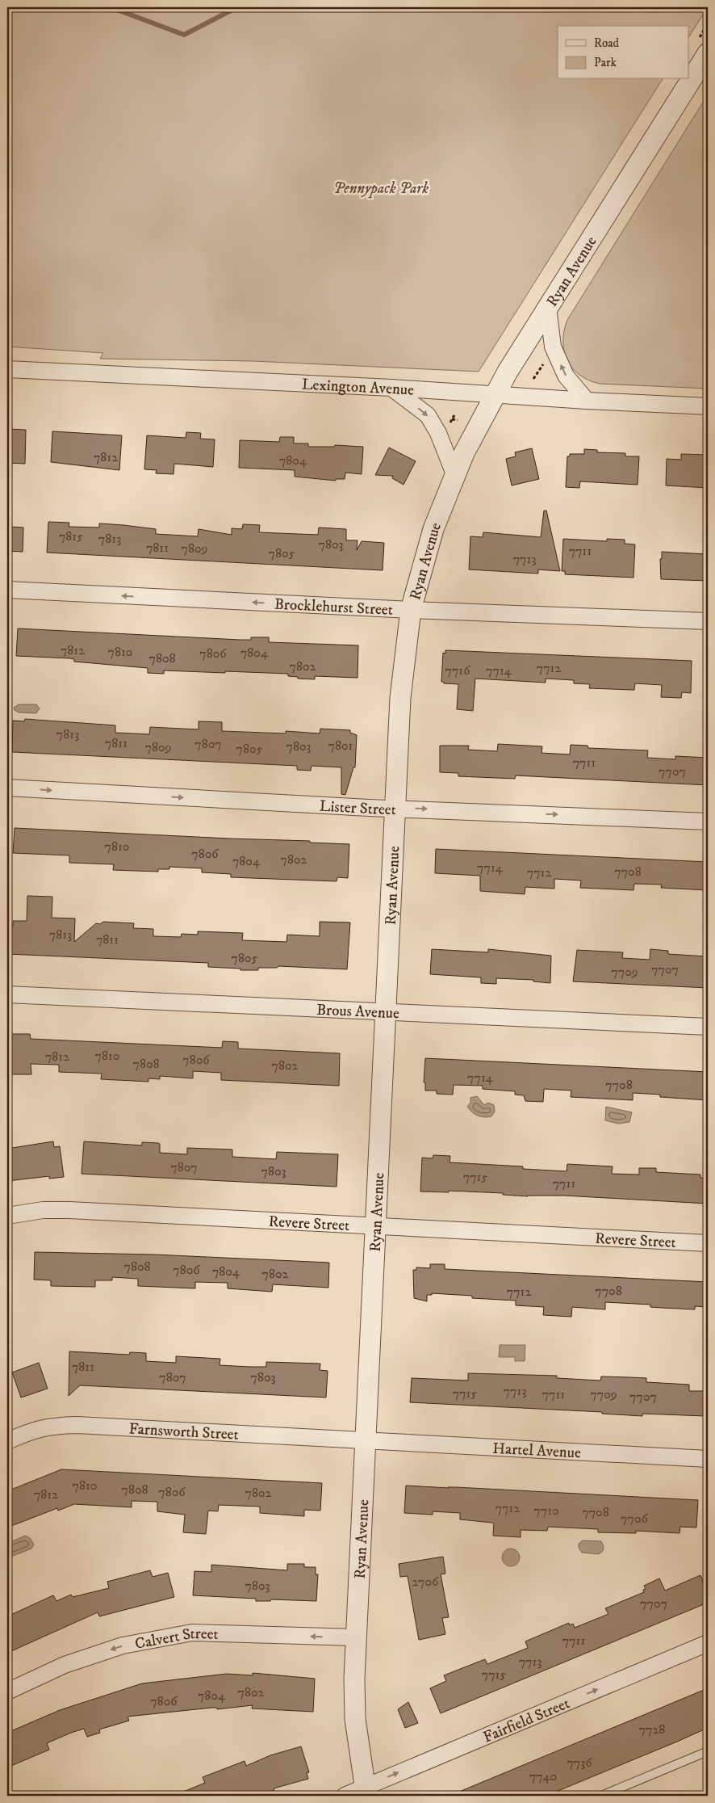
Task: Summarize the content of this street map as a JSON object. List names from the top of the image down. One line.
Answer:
{"streets":{"street":["Ryan Avenue","Lexington Avenue","Brocklehurst Street","Lister Street","Brous Avenue","Revere Street","Farnsworth Street","Hartel Avenue","Calvert Street","Fairfield Street"]},"crossings":[["Ryan Avenue","Lexington Avenue"],["Ryan Avenue","Brocklehurst Street"],["Ryan Avenue","Lister Street"],["Ryan Avenue","Brous Avenue"],["Ryan Avenue","Revere Street"],["Ryan Avenue","Farnsworth Street"],["Ryan Avenue","Hartel Avenue"],["Ryan Avenue","Calvert Street"],["Ryan Avenue","Fairfield Street"],["Farnsworth Street","Hartel Avenue"]],"one_way":["Brocklehurst Street","Lister Street","Calvert Street","Fairfield Street"],"parks":["Pennypack Park"],"house_numbers":["7812","7804","7815","7813","7803","7811","7809","7711","7805","7713","7812","7810","7804","7806","7808","7802","7712","7716","7714","7813","7811","7807","7801","7803","7809","7805","7711","7707","7810","7806","7802","7804","7714","7708","7712","7813","7811","7805","7707","7709","7810","7812","7806","7808","7802","7714","7708","7807","7803","7715","7711","7808","7806","7804","7802","7708","7712","7811","7807","7803","7713","7715","7711","7709","7707","7810","7808","7806","7802","7812","7712","7710","7708","7706","2706","7803","7707","7711","7713","7715","7802","7804","7806","7728","7736","7740"],"legend":["Road","Park"]}
